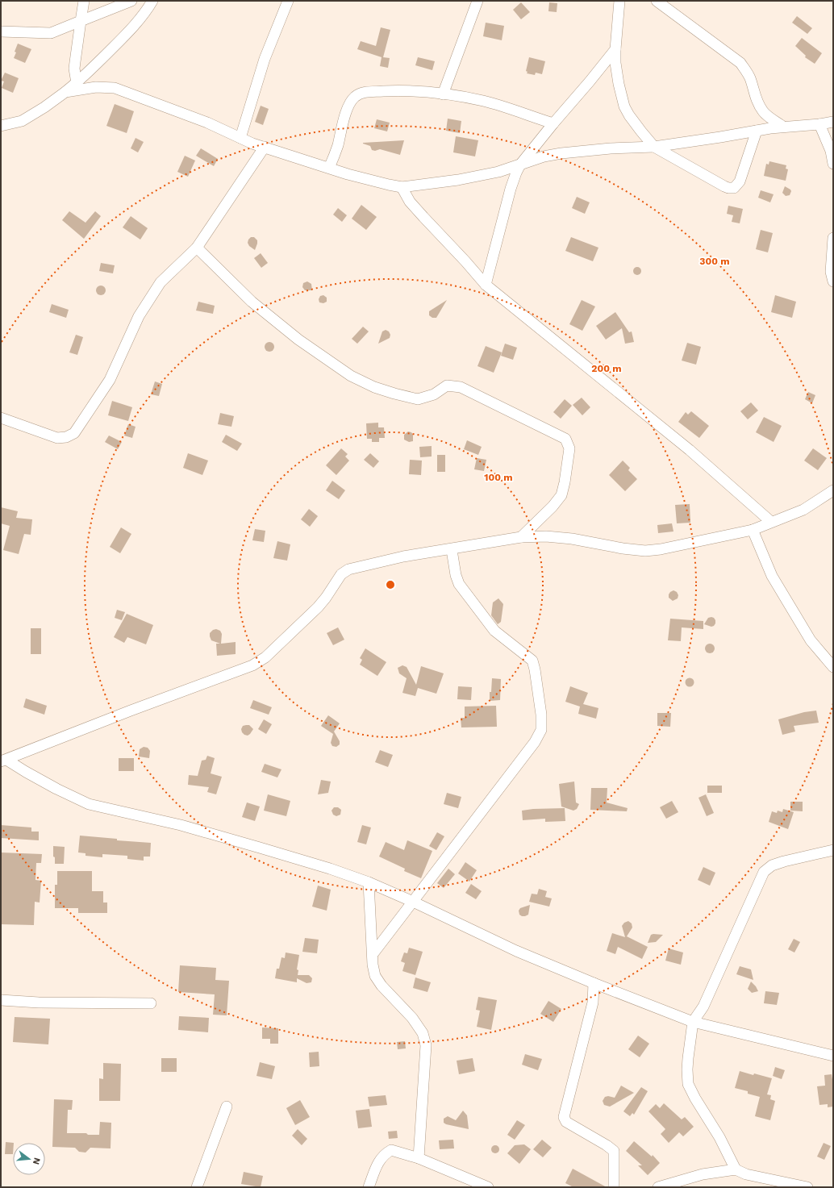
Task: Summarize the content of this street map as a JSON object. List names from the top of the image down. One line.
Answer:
{"north":"right","rings":["300 m","200 m","100 m"]}
